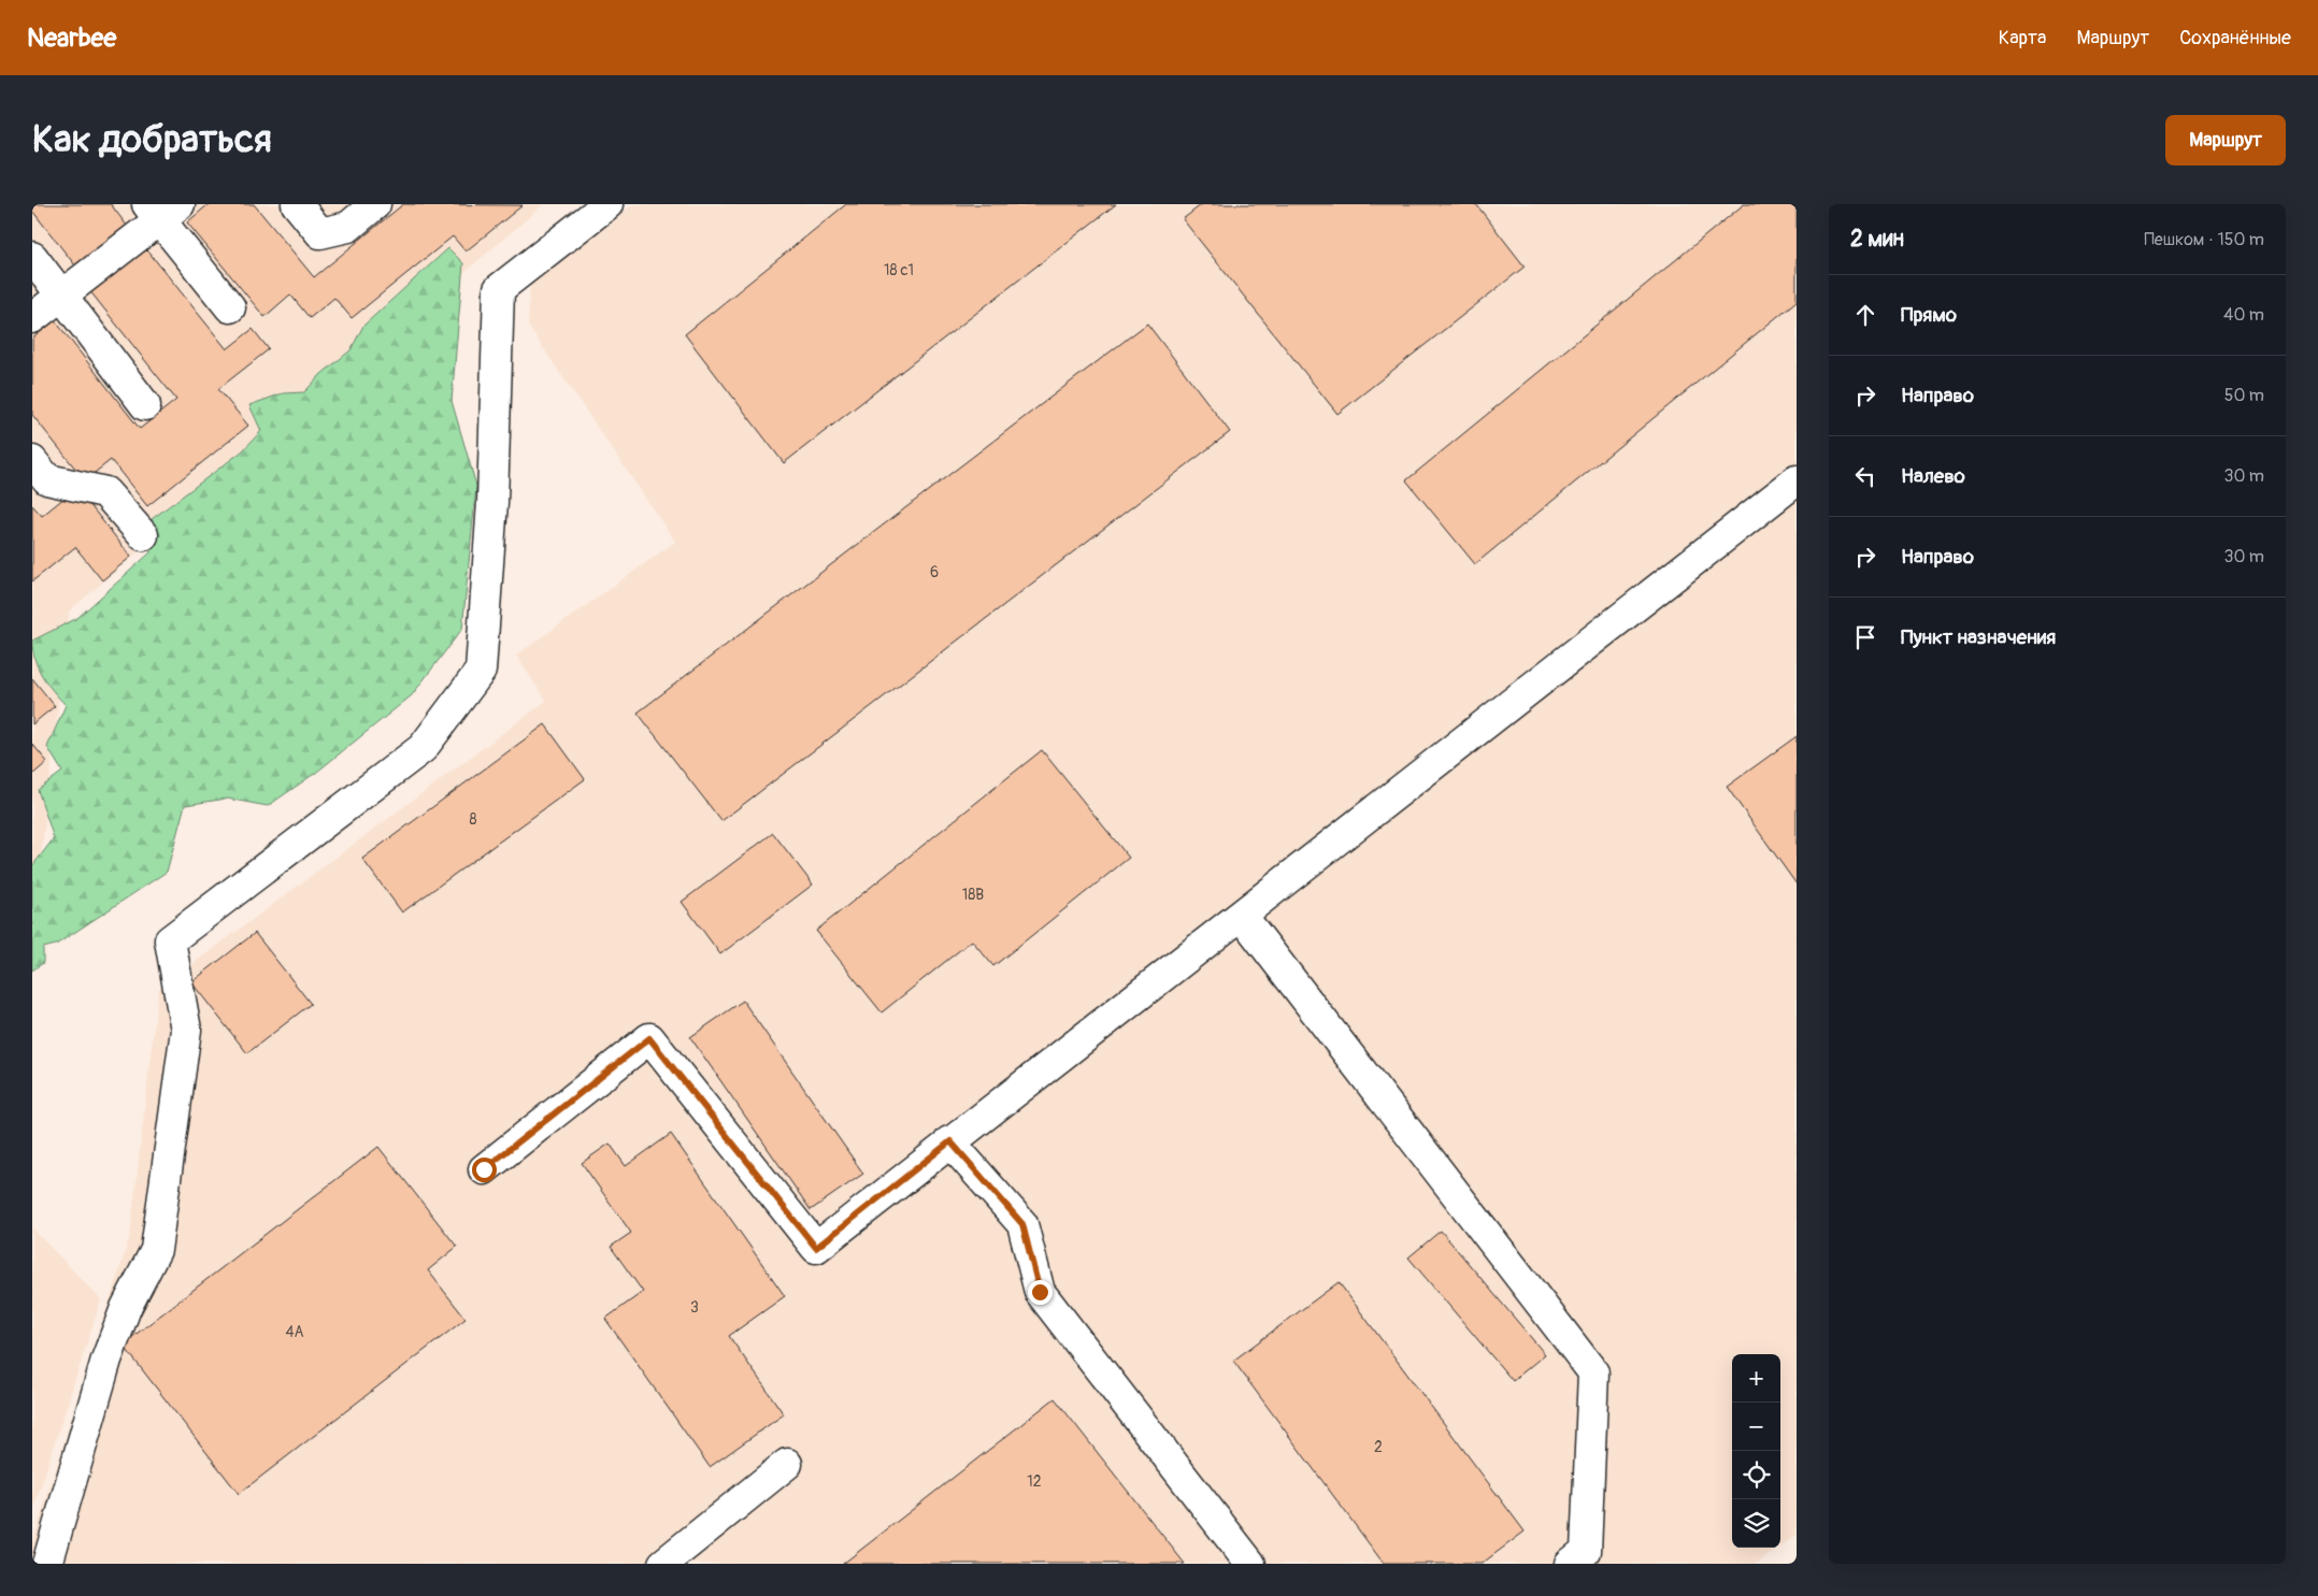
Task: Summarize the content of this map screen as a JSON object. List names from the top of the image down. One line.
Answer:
{"house_numbers":["18 с1","6","8","18В","3","4А","2","12"],"page":{"header":"Nearbee","nav":["Карта","Маршрут","Сохранённые"],"buttons":"Маршрут","title":"Как добраться","heading":["2 мин","Пешком · 150 m"],"list":[["Прямо","40 m"],["Направо","50 m"],["Налево","30 m"],["Направо","30 m"],"Пункт назначения"],"map_buttons":["+","−"]}}
